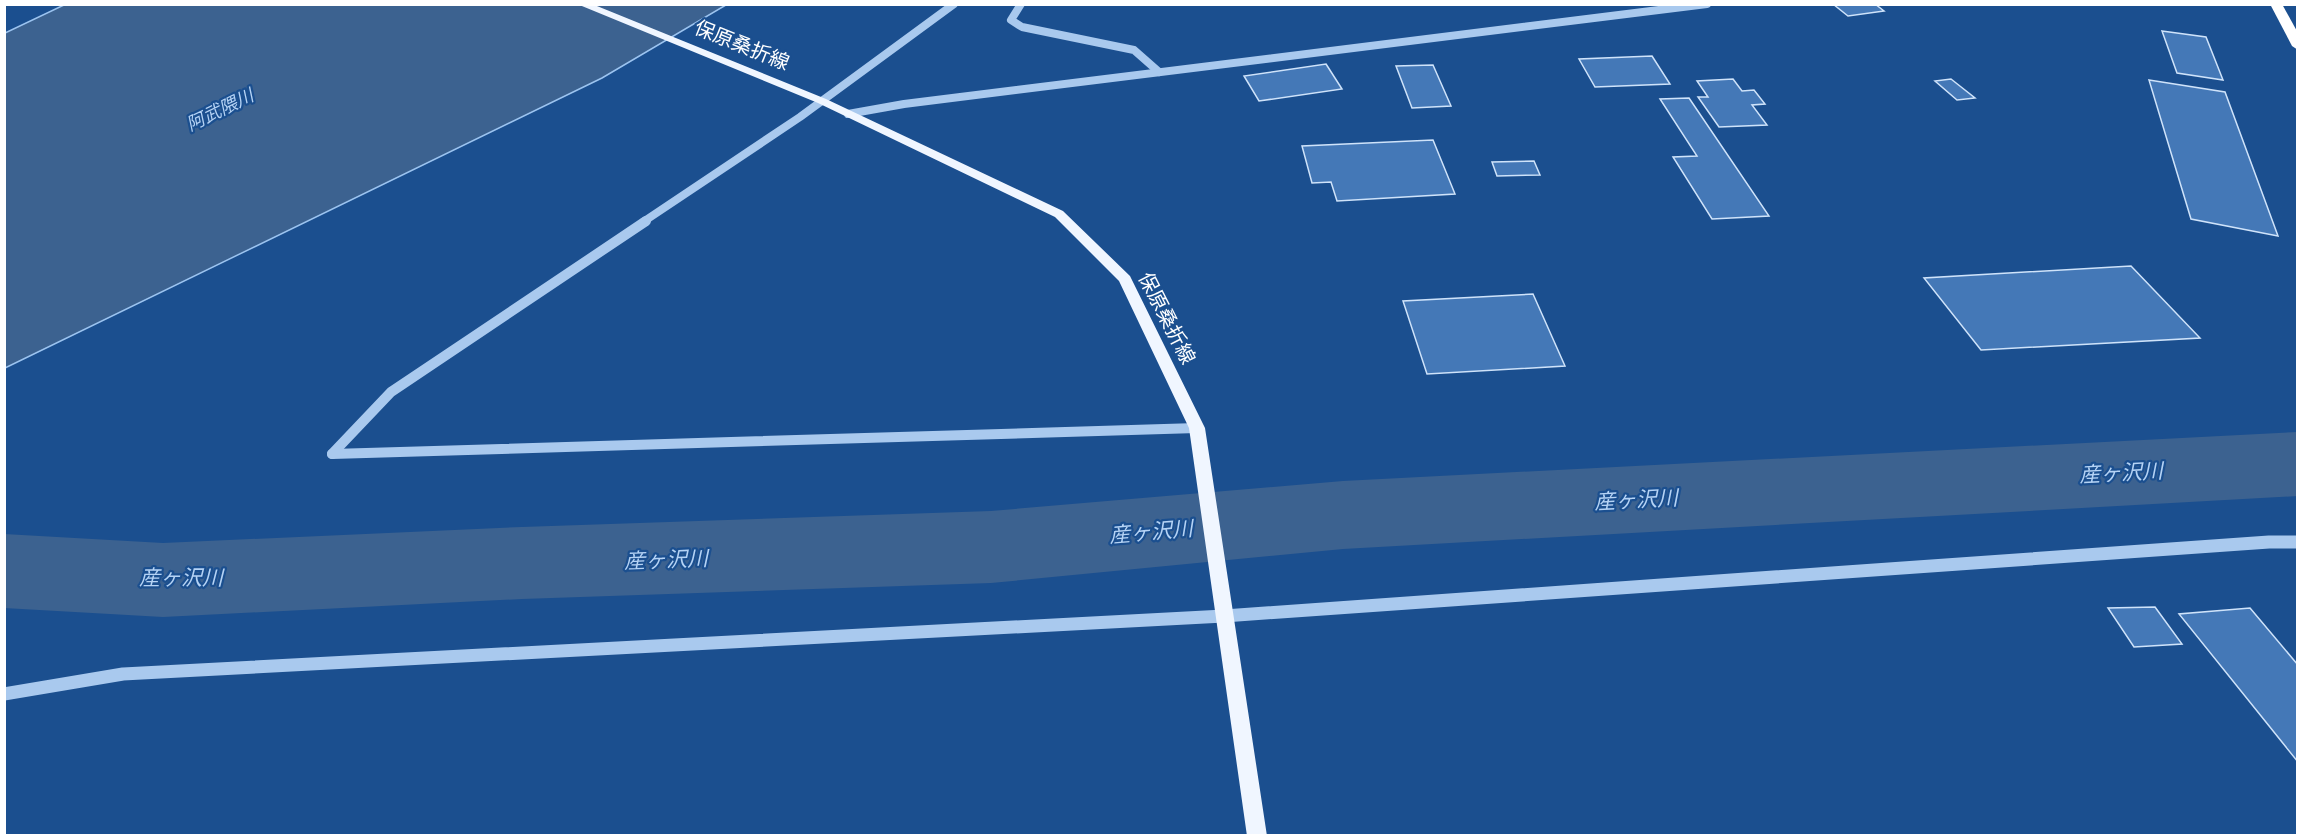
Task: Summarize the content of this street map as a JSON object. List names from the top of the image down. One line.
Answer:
{"streets":{"main road":["保原桑折線"]},"water":["阿武隈川","産ヶ沢川"]}
